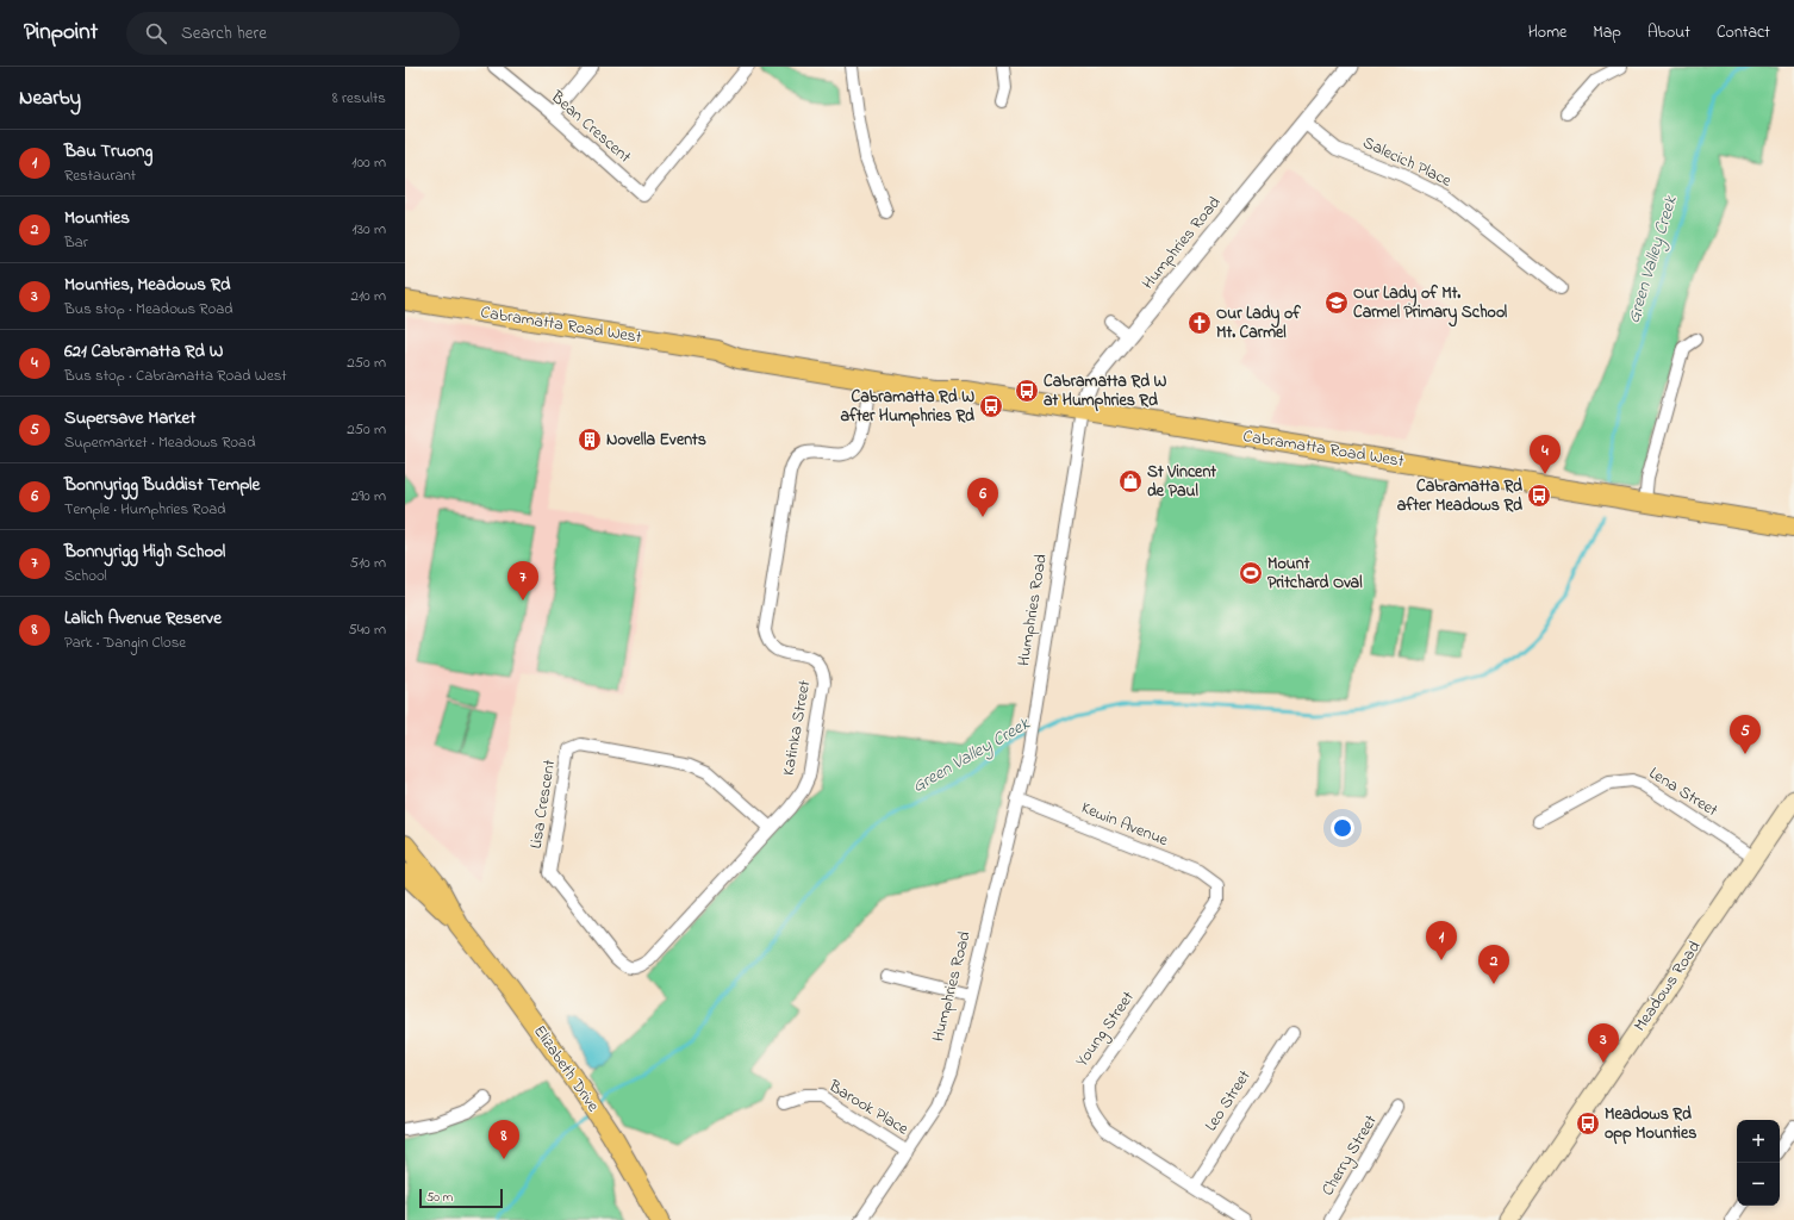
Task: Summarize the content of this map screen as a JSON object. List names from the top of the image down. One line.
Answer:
{"streets":{"main road":["Cabramatta Road West","Meadows Road","Elizabeth Drive"],"street":["Bean Crescent","Salecich Place","Humphries Road","Katinka Street","Lena Street","Lisa Crescent","Kewin Avenue","Young Street","Leo Street","Barook Place","Cherry Street"]},"crossings":[["Salecich Place","Humphries Road"],["Humphries Road","Cabramatta Road West"],["Humphries Road","Kewin Avenue"],["Humphries Road","Barook Place"],["Cabramatta Road West","Katinka Street"],["Katinka Street","Lisa Crescent"],["Lena Street","Meadows Road"],["Kewin Avenue","Young Street"],["Young Street","Leo Street"]],"water":["Green Valley Creek"],"places":{"school or university":["Our Lady of Mt. Carmel Primary School"],"church":["Our Lady of Mt. Carmel"],"bus stop":["Cabramatta Rd W at Humphries Rd","Cabramatta Rd W after Humphries Rd","Cabramatta Rd after Meadows Rd","Meadows Rd opp Mounties"],"building":["Novella Events"],"shop":["St Vincent de Paul"],"sports":["Mount Pritchard Oval"]},"scale_bar":"50 m","page":{"header":"Pinpoint","search":"Search here","nav":["Home","Map","About","Contact"],"heading":["Nearby","8 results"],"list":[{"mark":"1","name":"Bau Truong","note":"Restaurant","value":"100 m"},{"mark":"2","name":"Mounties","note":"Bar","value":"130 m"},{"mark":"3","name":"Mounties, Meadows Rd","note":"Bus stop · Meadows Road","value":"210 m"},{"mark":"4","name":"621 Cabramatta Rd W","note":"Bus stop · Cabramatta Road West","value":"250 m"},{"mark":"5","name":"Supersave Market","note":"Supermarket · Meadows Road","value":"250 m"},{"mark":"6","name":"Bonnyrigg Buddist Temple","note":"Temple · Humphries Road","value":"290 m"},{"mark":"7","name":"Bonnyrigg High School","note":"School","value":"510 m"},{"mark":"8","name":"Lalich Avenue Reserve","note":"Park · Dangin Close","value":"540 m"}],"pins":["4","6","7","5","1","2","3","8"],"map_buttons":["+","−"],"scale":"50 m"}}
